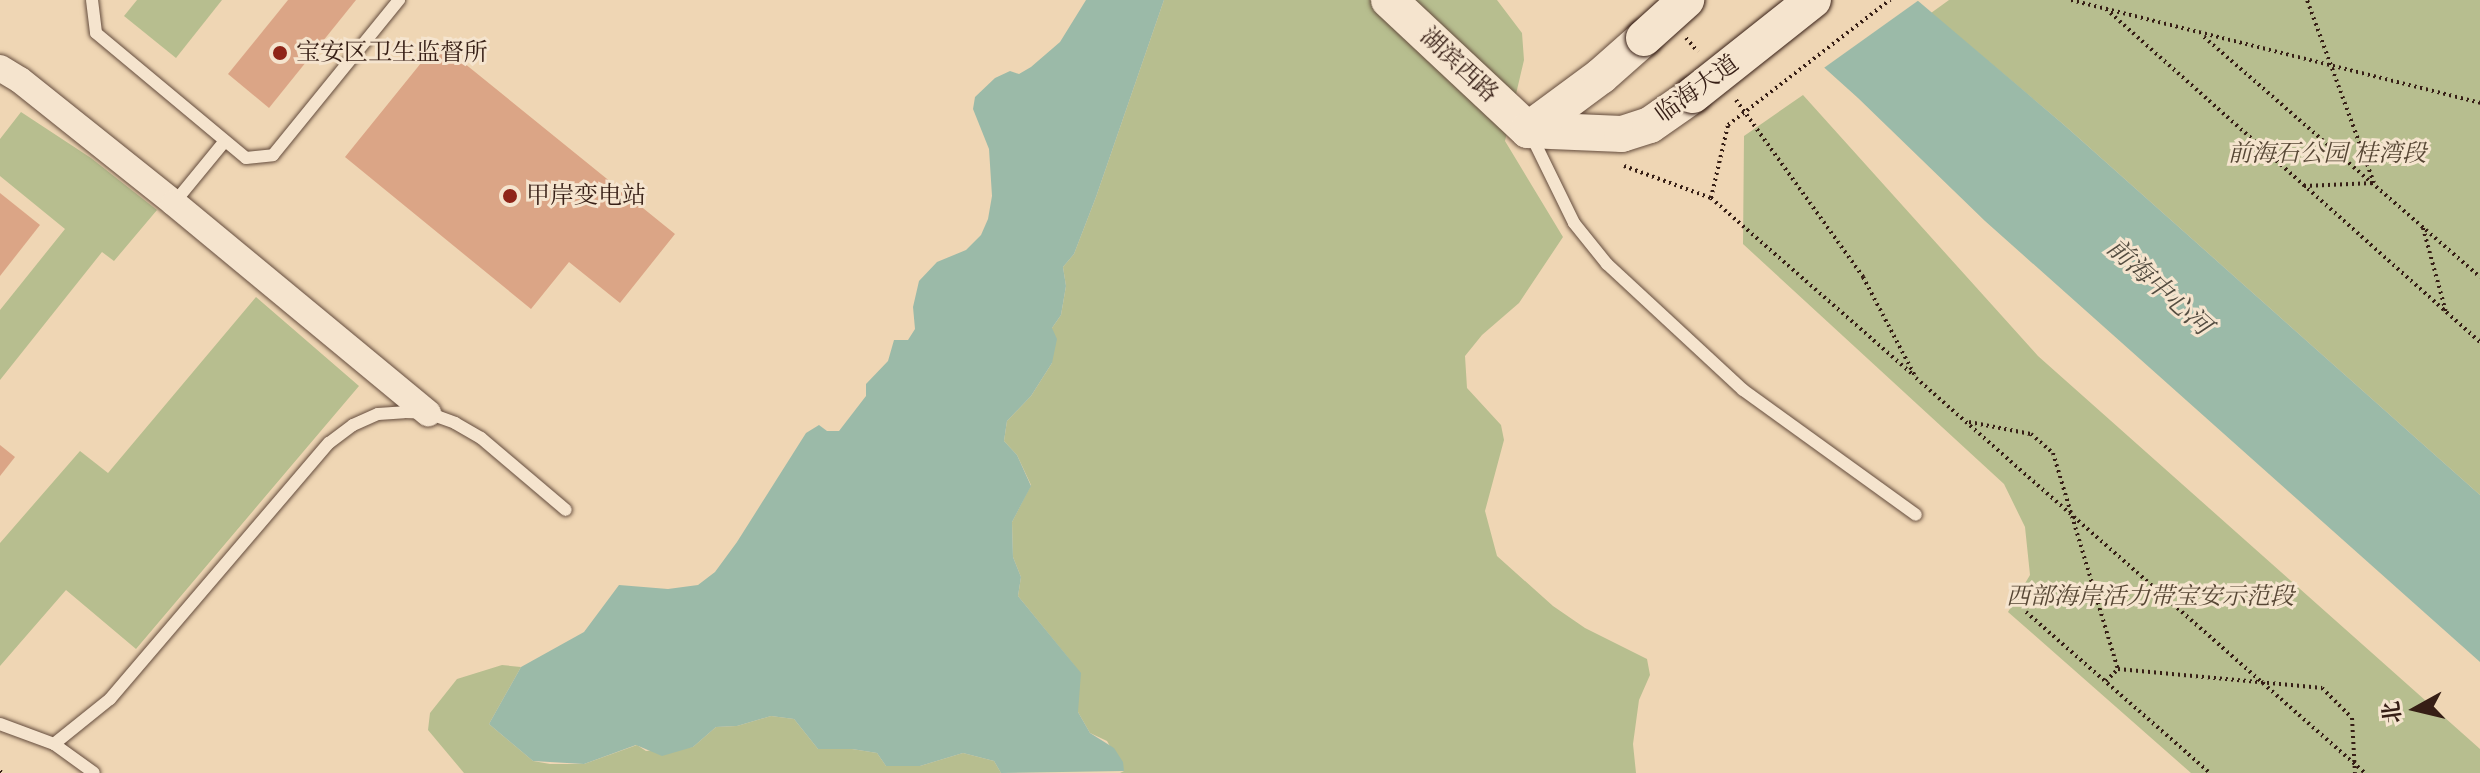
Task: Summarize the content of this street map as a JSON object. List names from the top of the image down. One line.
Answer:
{"streets":{"main road":["湖滨西路","临海大道"]},"crossings":[["湖滨西路","临海大道"]],"water":["前海中心河"],"parks":["前海石公园 桂湾段","西部海岸活力带宝安示范段"],"places":["宝安区卫生监督所","甲岸变电站"],"north":"left"}
